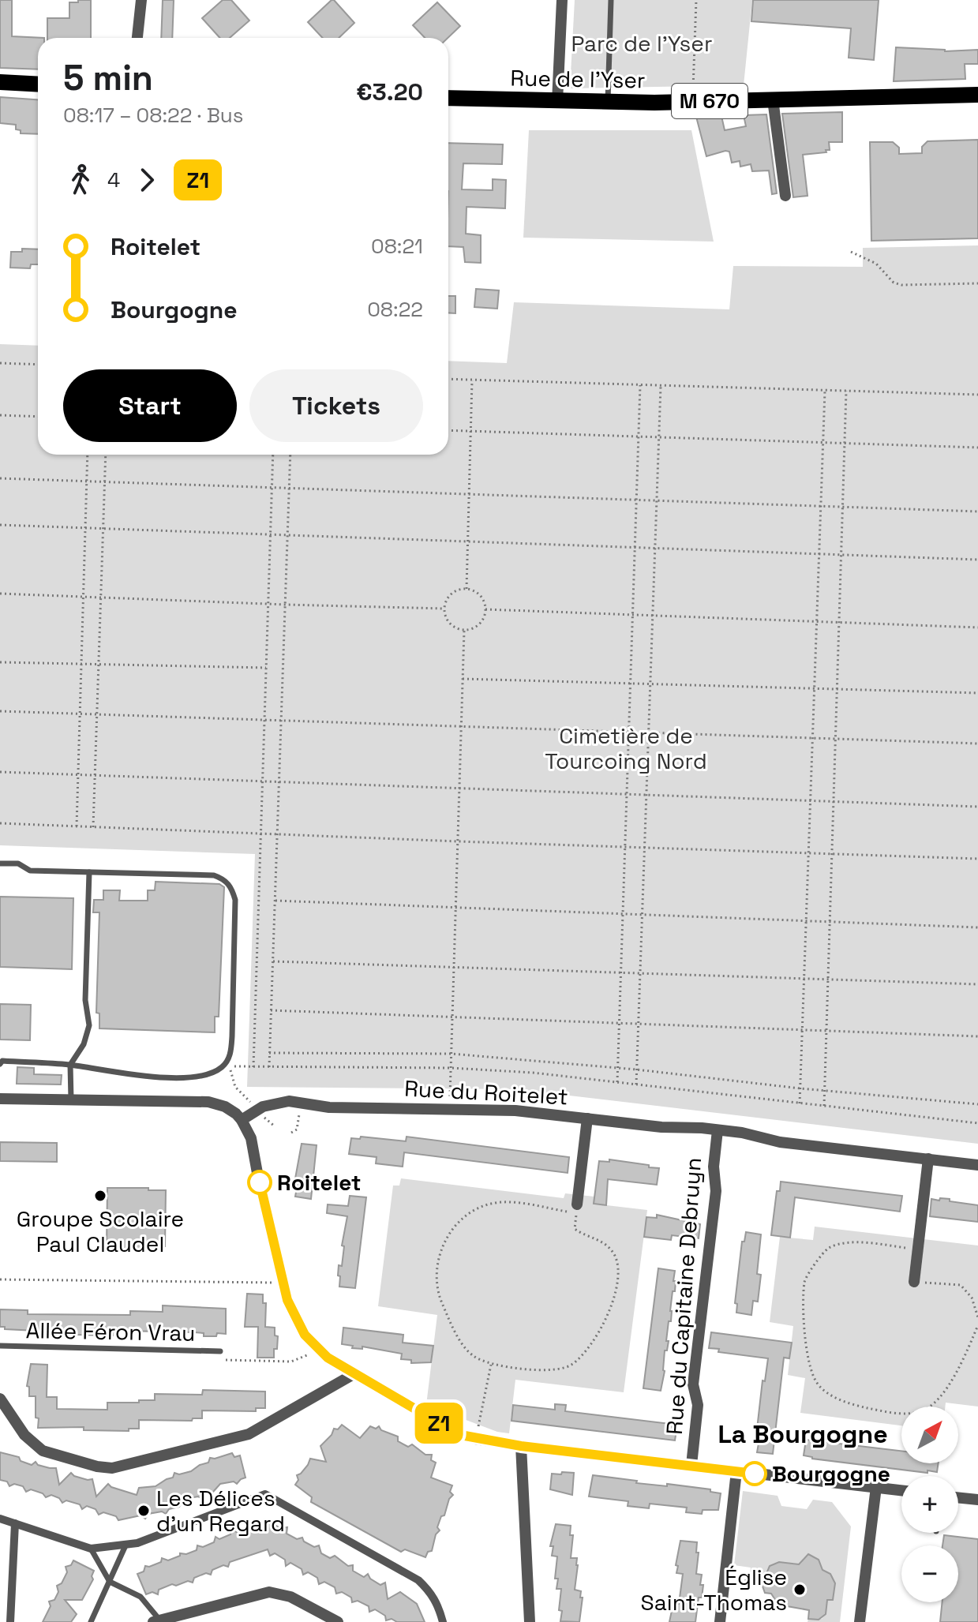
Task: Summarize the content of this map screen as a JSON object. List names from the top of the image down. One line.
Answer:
{"streets":{"main road":["Rue de l'Yser","M 670"],"street":["Rue du Roitelet","Rue du Capitaine Debruyn"],"lane":["Allée Féron Vrau"]},"crossings":[["Rue du Roitelet","Rue du Capitaine Debruyn"]],"districts":["La Bourgogne"],"parks":["Parc de l'Yser","Cimetière de Tourcoing Nord"],"places":["Roitelet","Groupe Scolaire Paul Claudel","Bourgogne","Les Délices d’un Regard","Église Saint-Thomas"],"lines":["bus line Z1"],"north":"top right","page":{"on_map":"Z1","heading":["5 min","08:17 – 08:22 · Bus","€3.20"],"legs":["4","Z1"],"list":[{"name":"Roitelet","value":"08:21"},{"name":"Bourgogne","value":"08:22"}],"buttons":["Start","Tickets"],"map_buttons":["+","−"]}}
